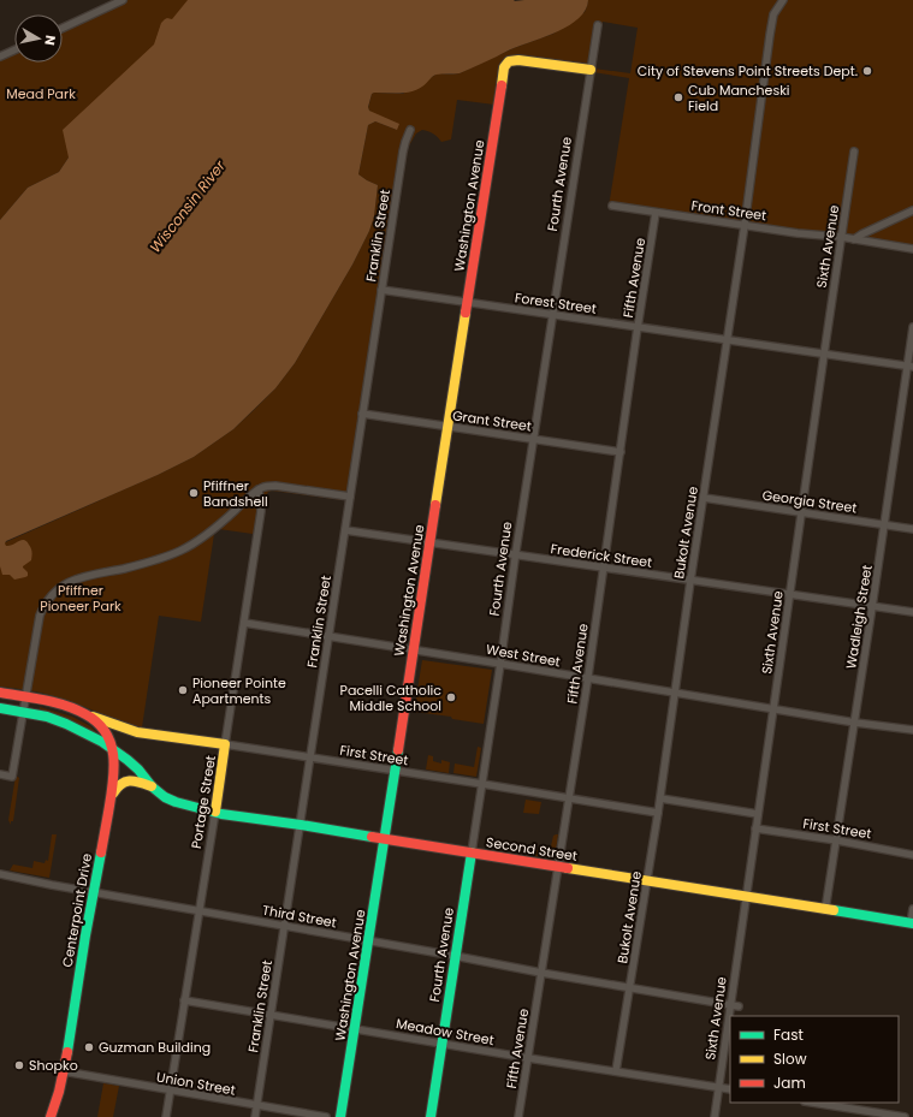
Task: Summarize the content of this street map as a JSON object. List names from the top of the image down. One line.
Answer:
{"streets":{"street":["Fourth Avenue","Washington Avenue","Front Street","Franklin Street","Sixth Avenue","Fifth Avenue","Forest Street","Grant Street","Georgia Street","Bukolt Avenue","Frederick Street","Wadleigh Street","West Street","First Street","Portage Street","Second Street","Centerpoint Drive","Third Street","Meadow Street","Union Street"]},"crossings":[["Fourth Avenue","Washington Avenue"],["Fourth Avenue","Forest Street"],["Fourth Avenue","Grant Street"],["Fourth Avenue","Frederick Street"],["Fourth Avenue","West Street"],["Fourth Avenue","First Street"],["Fourth Avenue","Second Street"],["Fourth Avenue","Third Street"],["Fourth Avenue","Meadow Street"],["Washington Avenue","Forest Street"],["Washington Avenue","Grant Street"],["Washington Avenue","Frederick Street"],["Washington Avenue","West Street"],["Washington Avenue","First Street"],["Washington Avenue","Second Street"],["Washington Avenue","Third Street"],["Washington Avenue","Meadow Street"],["Front Street","Sixth Avenue"],["Front Street","Fifth Avenue"],["Front Street","Bukolt Avenue"],["Franklin Street","Forest Street"],["Franklin Street","Grant Street"],["Franklin Street","Frederick Street"],["Franklin Street","West Street"],["Franklin Street","First Street"],["Franklin Street","Second Street"],["Franklin Street","Third Street"],["Franklin Street","Meadow Street"],["Franklin Street","Union Street"],["Sixth Avenue","Forest Street"],["Sixth Avenue","Georgia Street"],["Sixth Avenue","Frederick Street"],["Sixth Avenue","West Street"],["Sixth Avenue","First Street"],["Sixth Avenue","Second Street"],["Sixth Avenue","Third Street"],["Sixth Avenue","Meadow Street"],["Fifth Avenue","Forest Street"],["Fifth Avenue","Grant Street"],["Fifth Avenue","Frederick Street"],["Fifth Avenue","West Street"],["Fifth Avenue","First Street"],["Fifth Avenue","Second Street"],["Fifth Avenue","Third Street"],["Fifth Avenue","Meadow Street"],["Forest Street","Bukolt Avenue"],["Georgia Street","Bukolt Avenue"],["Georgia Street","Wadleigh Street"],["Bukolt Avenue","Frederick Street"],["Bukolt Avenue","West Street"],["Bukolt Avenue","First Street"],["Bukolt Avenue","Second Street"],["Bukolt Avenue","Third Street"],["Bukolt Avenue","Meadow Street"],["Frederick Street","Wadleigh Street"],["Wadleigh Street","West Street"],["Wadleigh Street","First Street"],["Wadleigh Street","Second Street"],["West Street","Portage Street"],["First Street","Portage Street"],["First Street","Centerpoint Drive"],["Portage Street","Second Street"],["Portage Street","Third Street"],["Portage Street","Meadow Street"],["Portage Street","Union Street"],["Centerpoint Drive","Third Street"],["Centerpoint Drive","Union Street"]],"water":["Wisconsin River"],"parks":["Mead Park","Pfiffner Pioneer Park"],"places":["City of Stevens Point Streets Dept.","Cub Mancheski Field","Pfiffner Bandshell","Pioneer Pointe Apartments","Pacelli Catholic Middle School","Guzman Building","Shopko"],"legend":["Fast","Slow","Jam"],"north":"right"}
